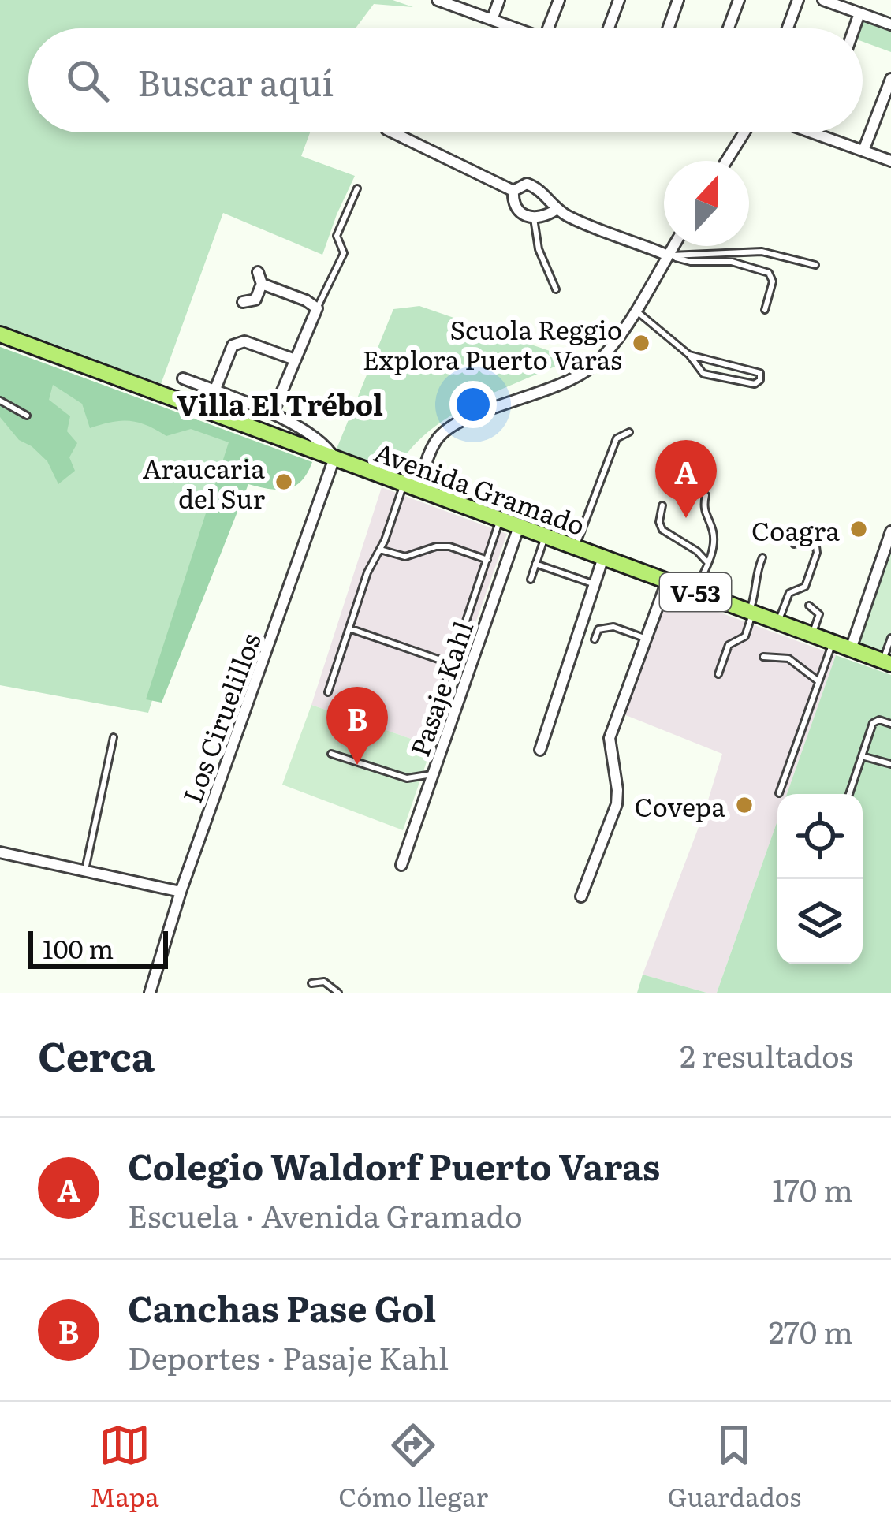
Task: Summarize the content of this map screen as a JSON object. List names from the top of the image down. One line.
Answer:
{"streets":{"main road":["Avenida Gramado","V-53"],"street":["Pasaje Kahl","Los Ciruelillos"]},"crossings":[["Avenida Gramado","Pasaje Kahl"],["Avenida Gramado","Los Ciruelillos"]],"districts":["Villa El Trébol"],"places":["Scuola Reggio Explora Puerto Varas","Araucaria del Sur","Coagra","Covepa"],"scale_bar":"100 m","north":"top","page":{"search":"Buscar aquí","pins":["A","B"],"scale":"100 m","heading":["Cerca","2 resultados"],"list":[{"mark":"A","name":"Colegio Waldorf Puerto Varas","note":"Escuela · Avenida Gramado","value":"170 m"},{"mark":"B","name":"Canchas Pase Gol","note":"Deportes · Pasaje Kahl","value":"270 m"}],"nav":["Mapa","Cómo llegar","Guardados"]}}
